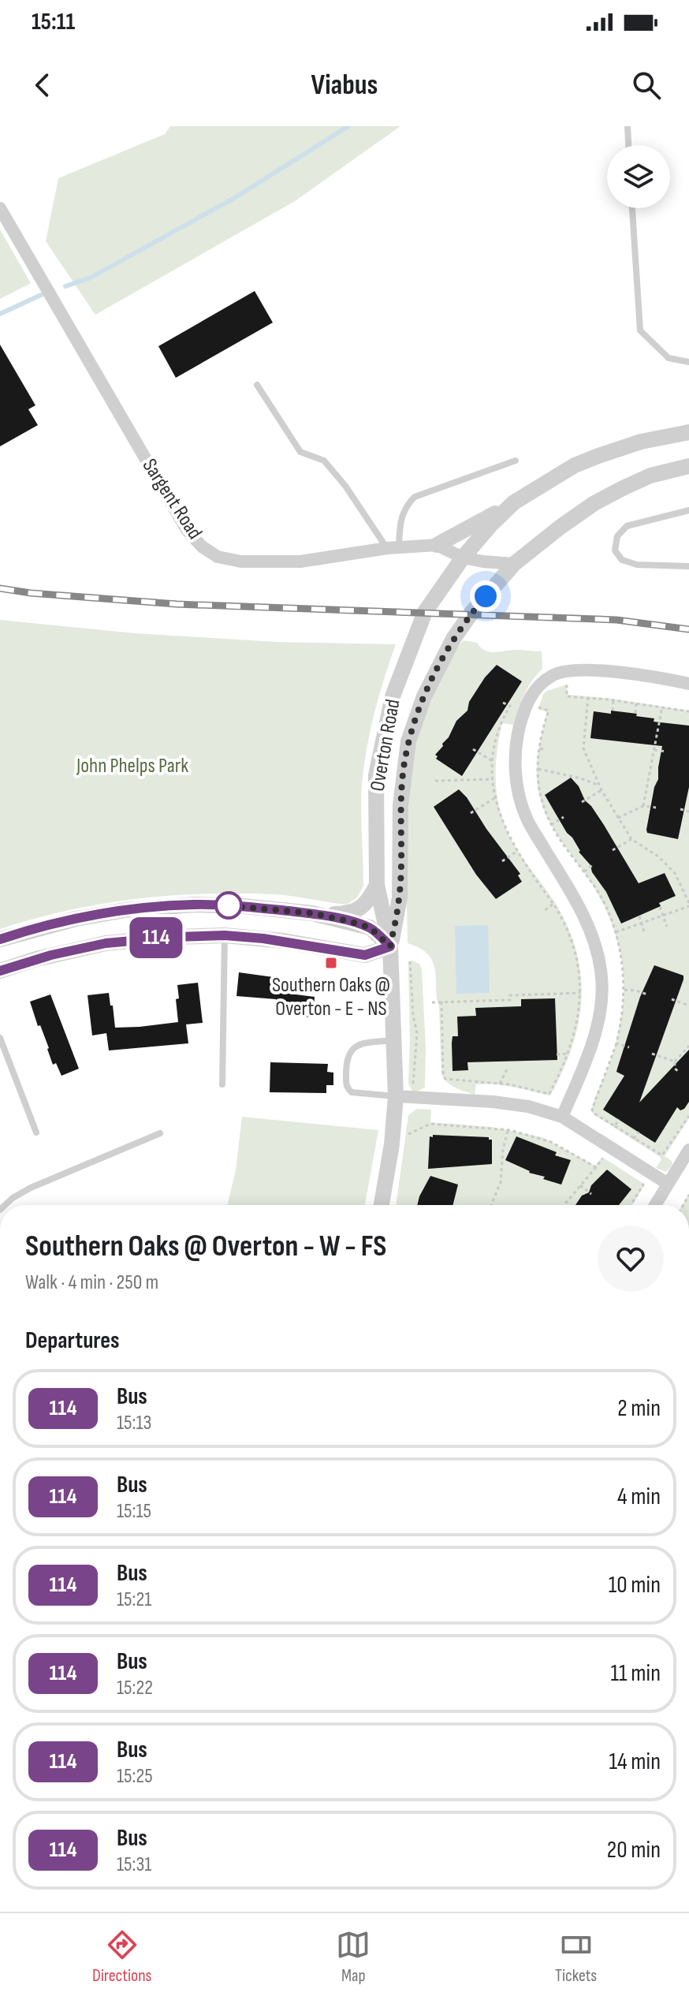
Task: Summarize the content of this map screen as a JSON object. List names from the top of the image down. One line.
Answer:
{"streets":{"street":["Sargent Road","Overton Road"]},"crossings":[["Sargent Road","Overton Road"]],"parks":["John Phelps Park"],"places":{"transit":["Southern Oaks @ Overton - E - NS"]},"lines":["bus line 114"],"page":{"status":"15:11","header":"Viabus","on_map":"114","heading":[["Southern Oaks @ Overton - W - FS","Walk · 4 min · 250 m"],"Departures"],"list":[{"mark":"114","name":"Bus","note":"15:13","value":"2 min"},{"mark":"114","name":"Bus","note":"15:15","value":"4 min"},{"mark":"114","name":"Bus","note":"15:21","value":"10 min"},{"mark":"114","name":"Bus","note":"15:22","value":"11 min"},{"mark":"114","name":"Bus","note":"15:25","value":"14 min"},{"mark":"114","name":"Bus","note":"15:31","value":"20 min"}],"tabs":["Directions","Map","Tickets"]}}
